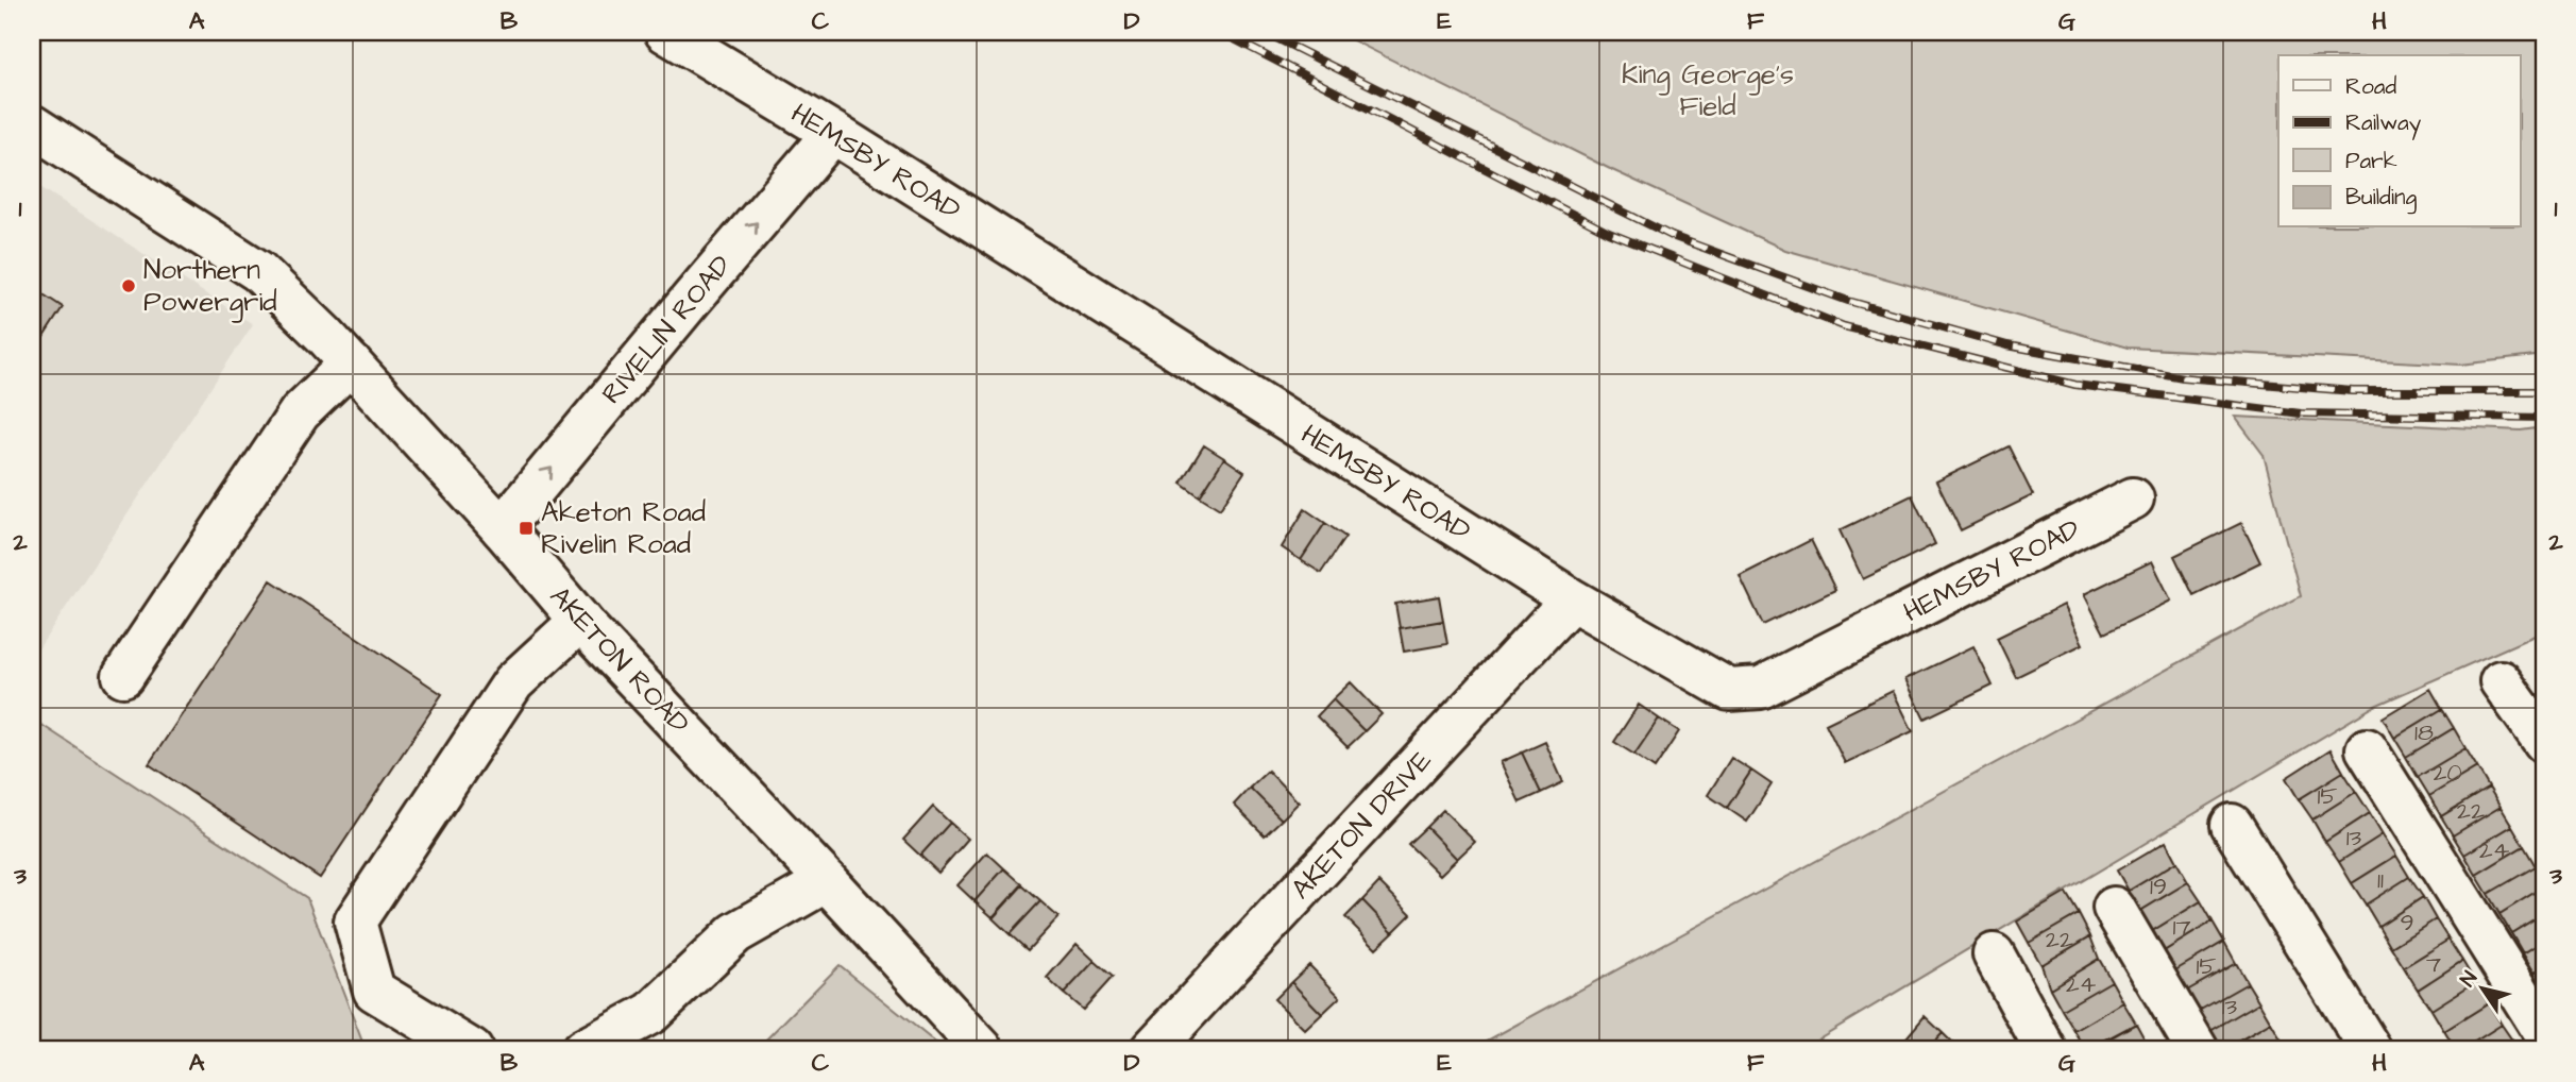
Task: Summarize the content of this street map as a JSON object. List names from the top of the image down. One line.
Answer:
{"streets":{"street":["HEMSBY ROAD","RIVELIN ROAD","AKETON ROAD","AKETON DRIVE"]},"crossings":[["HEMSBY ROAD","RIVELIN ROAD"],["HEMSBY ROAD","AKETON DRIVE"],["RIVELIN ROAD","AKETON ROAD"]],"one_way":["RIVELIN ROAD"],"parks":["King George's Field"],"places":{"other":["Northern Powergrid"],"transit":["Aketon Road Rivelin Road"]},"house_numbers":["18","20","15","22","13","24","11","19","9","17","22","7","15","24","13"],"legend":["Road","Railway","Park","Building"],"north":"top left","grid":{"columns":["A","B","C","D","E","F","G","H"],"rows":["1","2","3"]}}
